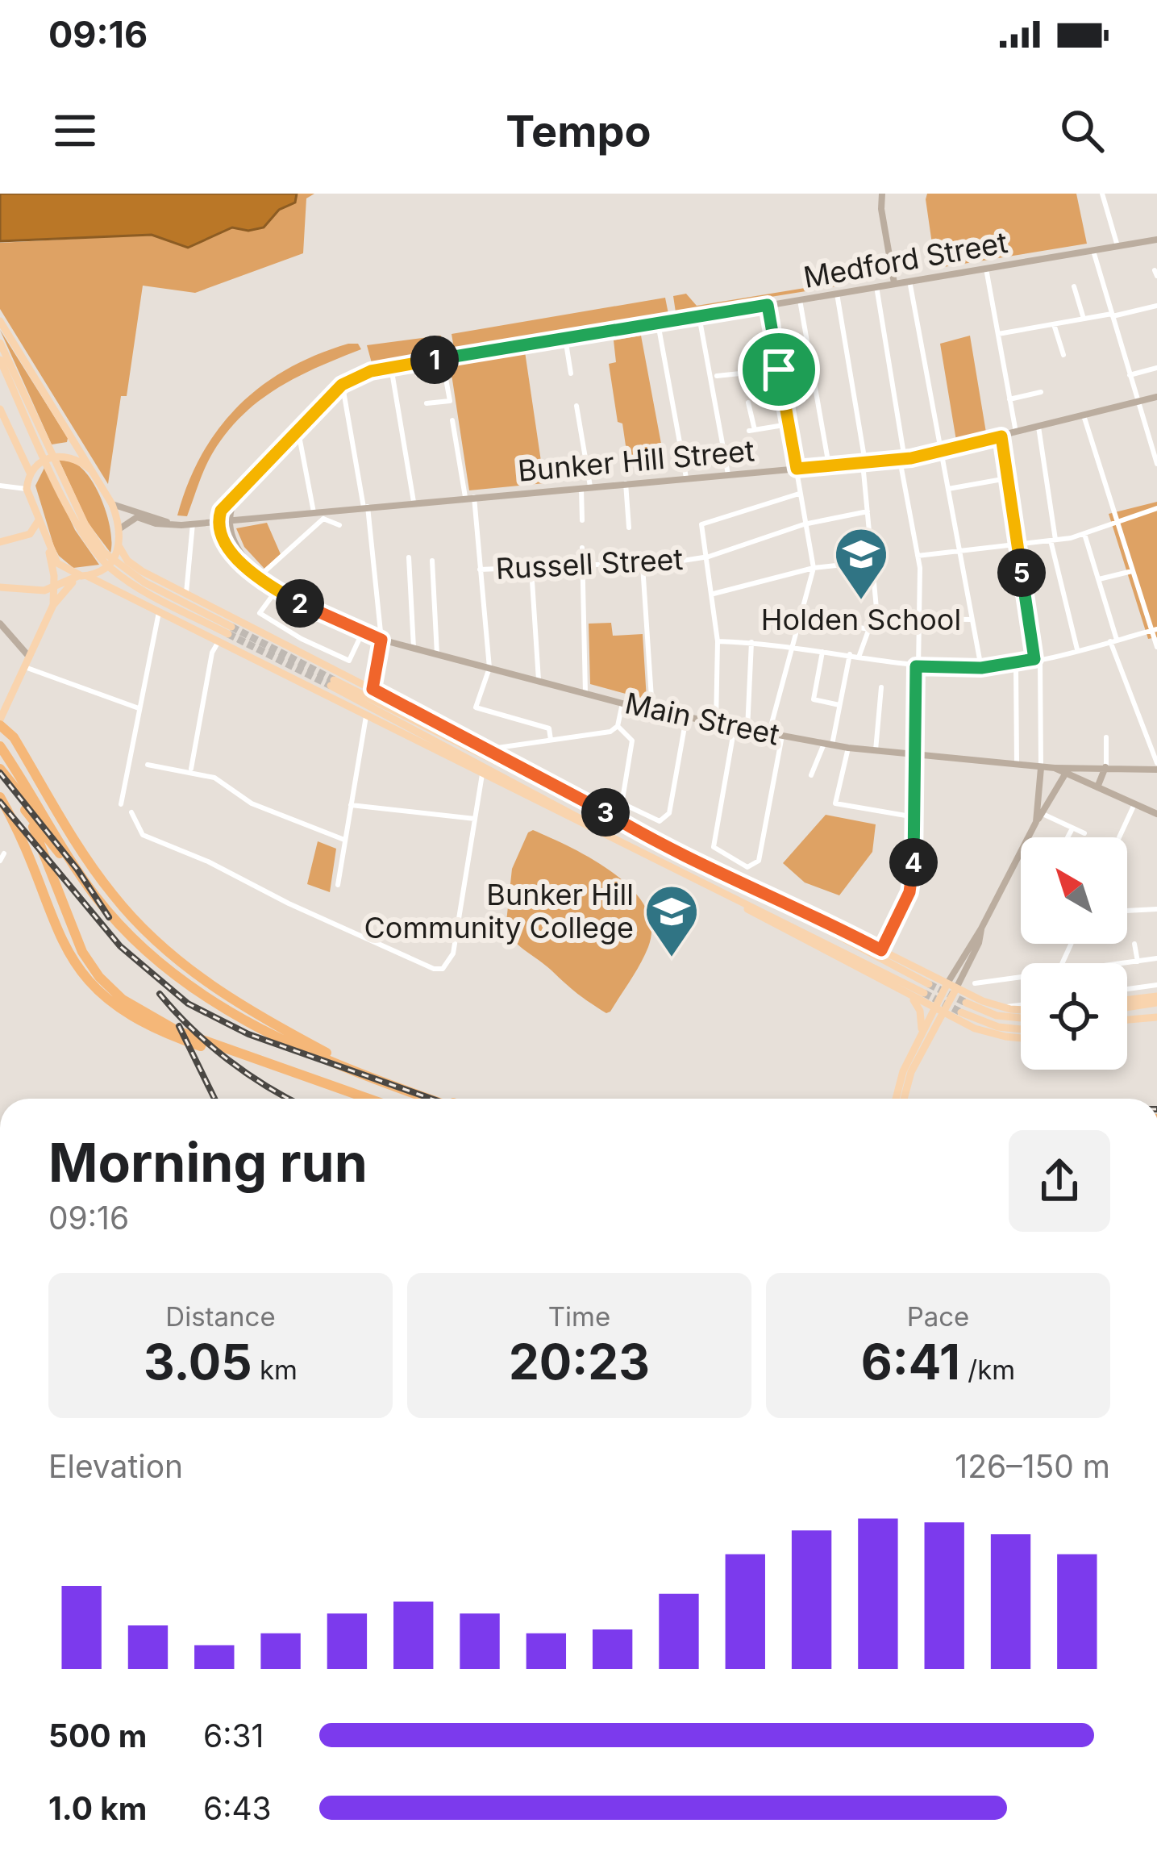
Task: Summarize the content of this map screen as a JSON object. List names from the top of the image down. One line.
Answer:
{"streets":{"main road":["Medford Street","Bunker Hill Street","Main Street"],"street":["Russell Street"]},"crossings":[["Medford Street","Bunker Hill Street"],["Medford Street","Main Street"],["Bunker Hill Street","Main Street"]],"places":{"school or university":["Holden School","Bunker Hill Community College"]},"north":"top left","page":{"status":"09:16","header":"Tempo","pins":["1","5","2","3","4"],"heading":["Morning run","09:16"],"stats":[["Distance","3.05 km"],["Time","20:23"],["Pace","6:41 /km"]],"chart":["Elevation","126–150 m"],"list":[{"name":"500 m","note":"6:31"},{"name":"1.0 km","note":"6:43"}]}}
